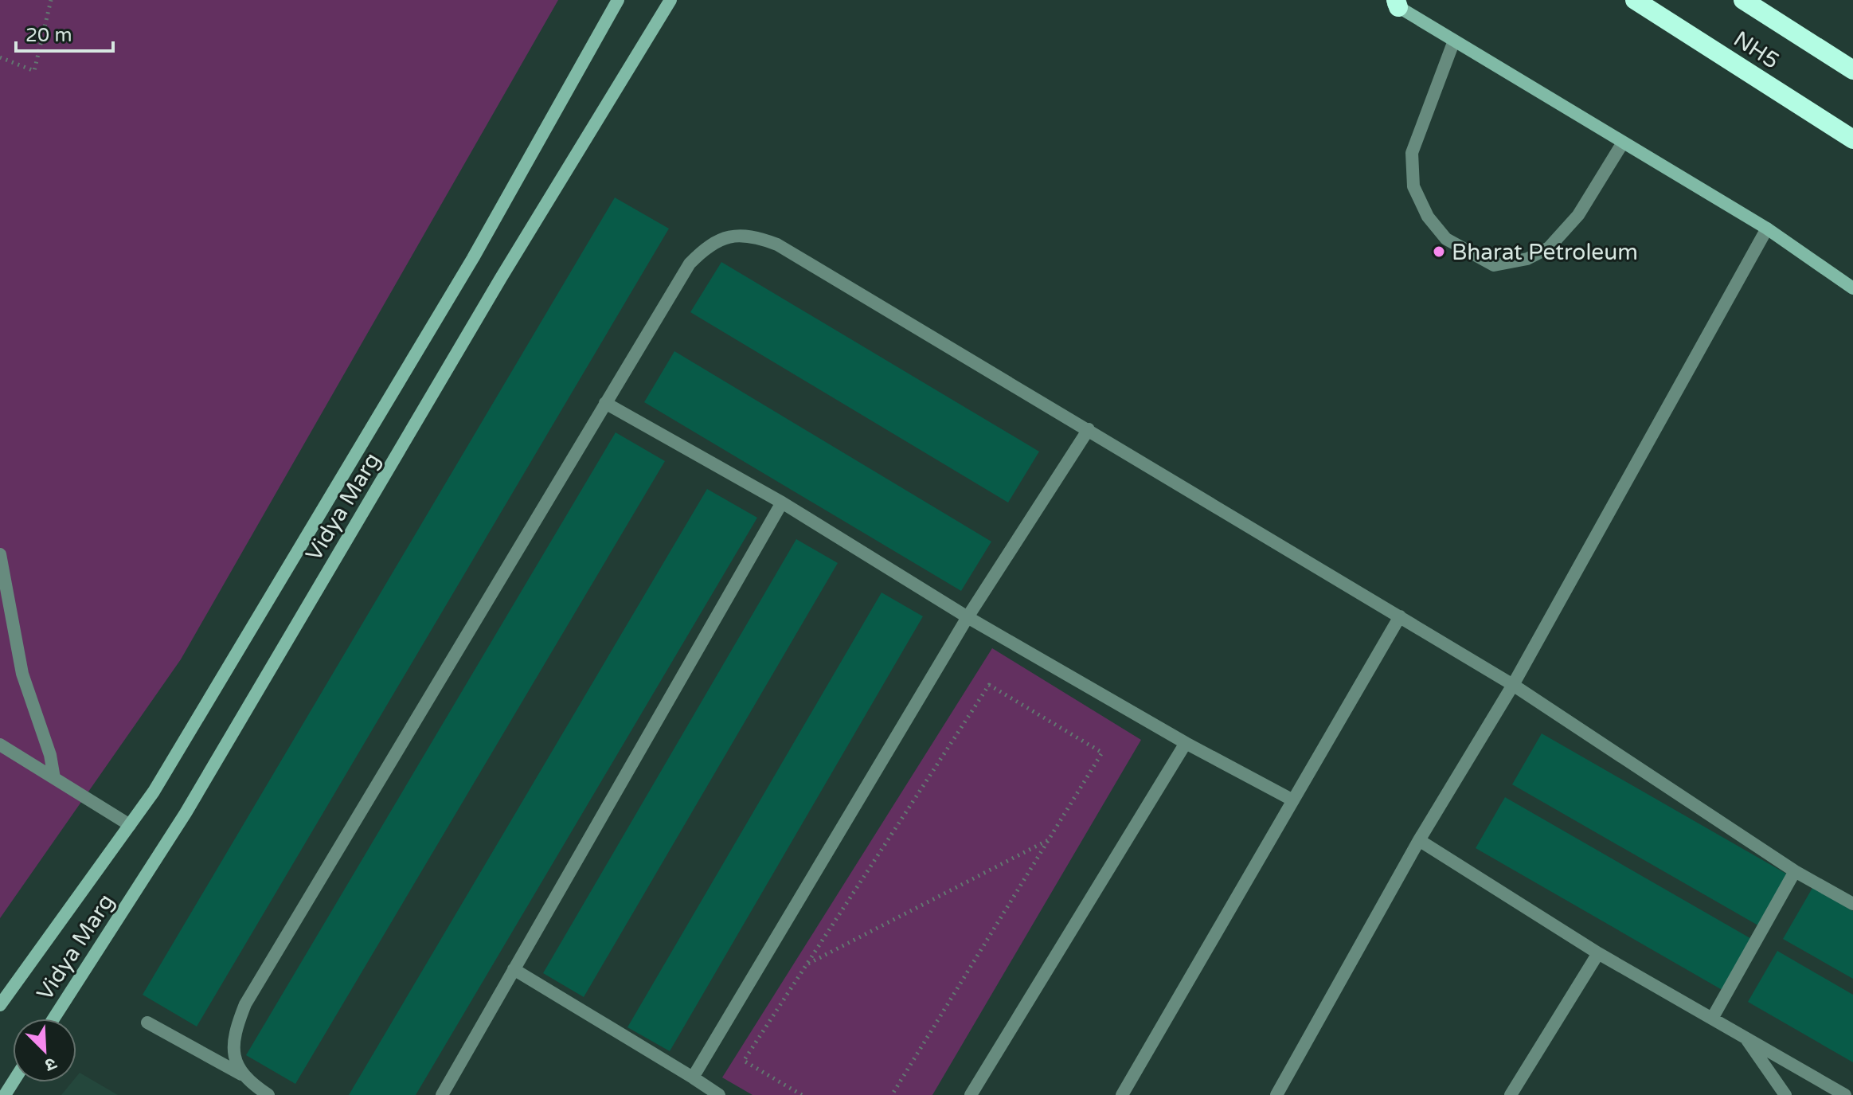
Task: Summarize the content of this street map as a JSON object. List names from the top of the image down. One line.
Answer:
{"streets":{"highway":["NH5"],"main road":["Vidya Marg"]},"places":["Bharat Petroleum"],"scale_bar":"20 m","north":"bottom right"}
